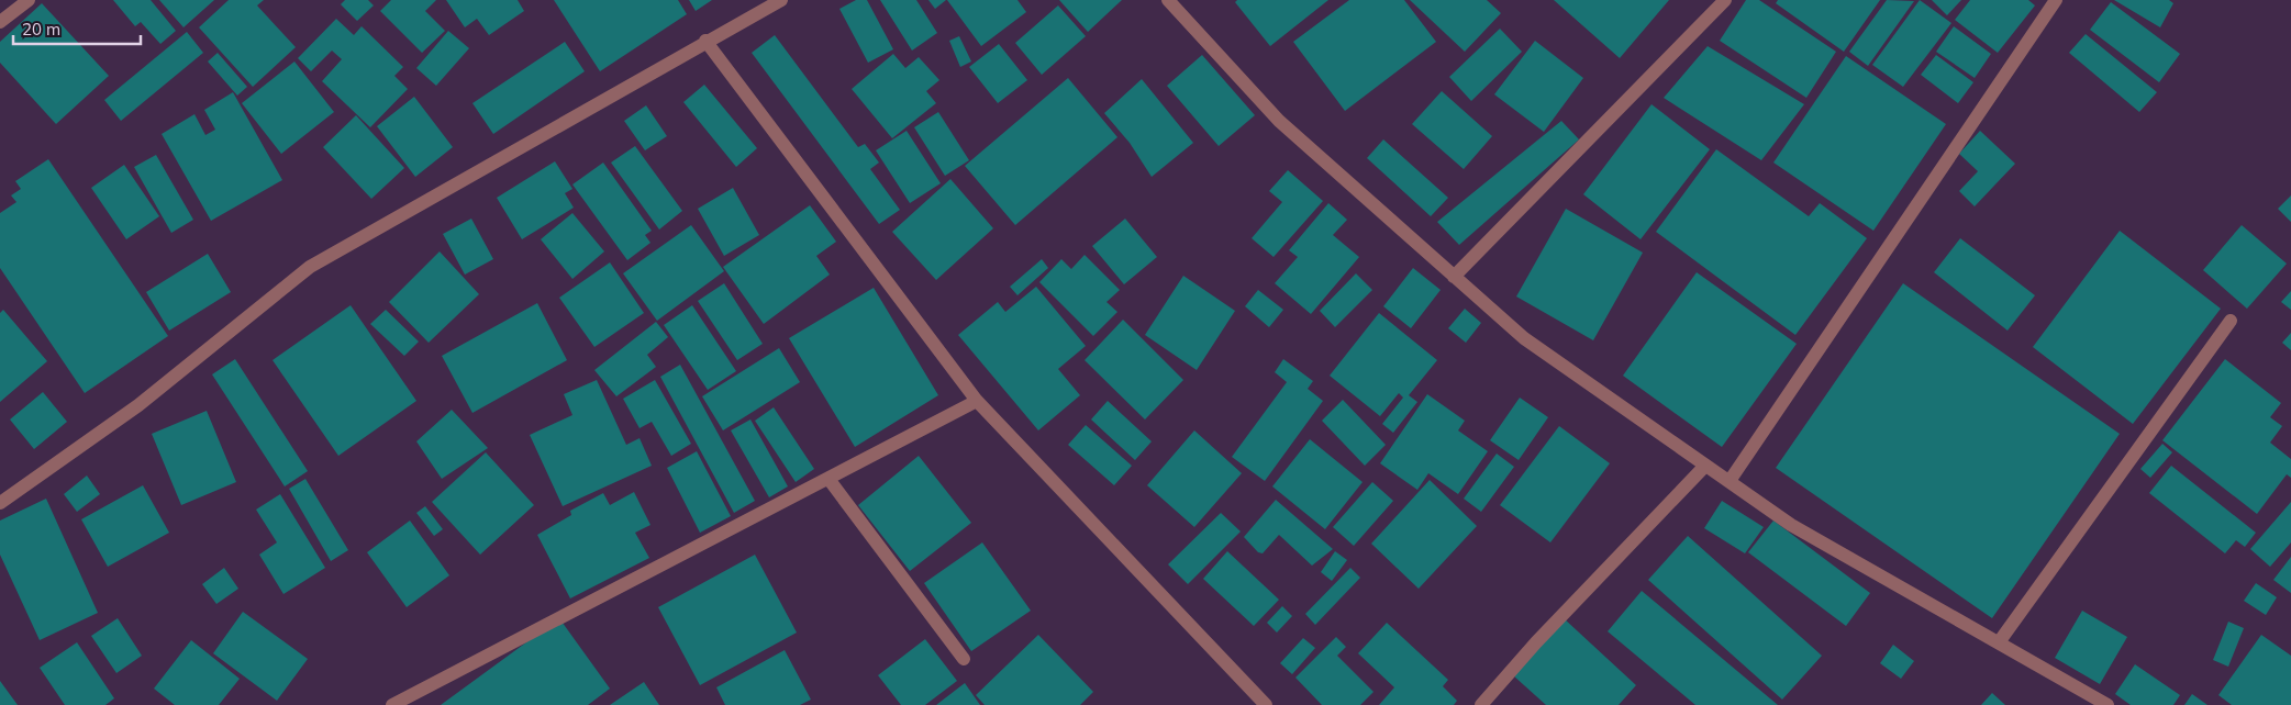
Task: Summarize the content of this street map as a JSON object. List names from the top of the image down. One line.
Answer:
{"scale_bar":"20 m"}
